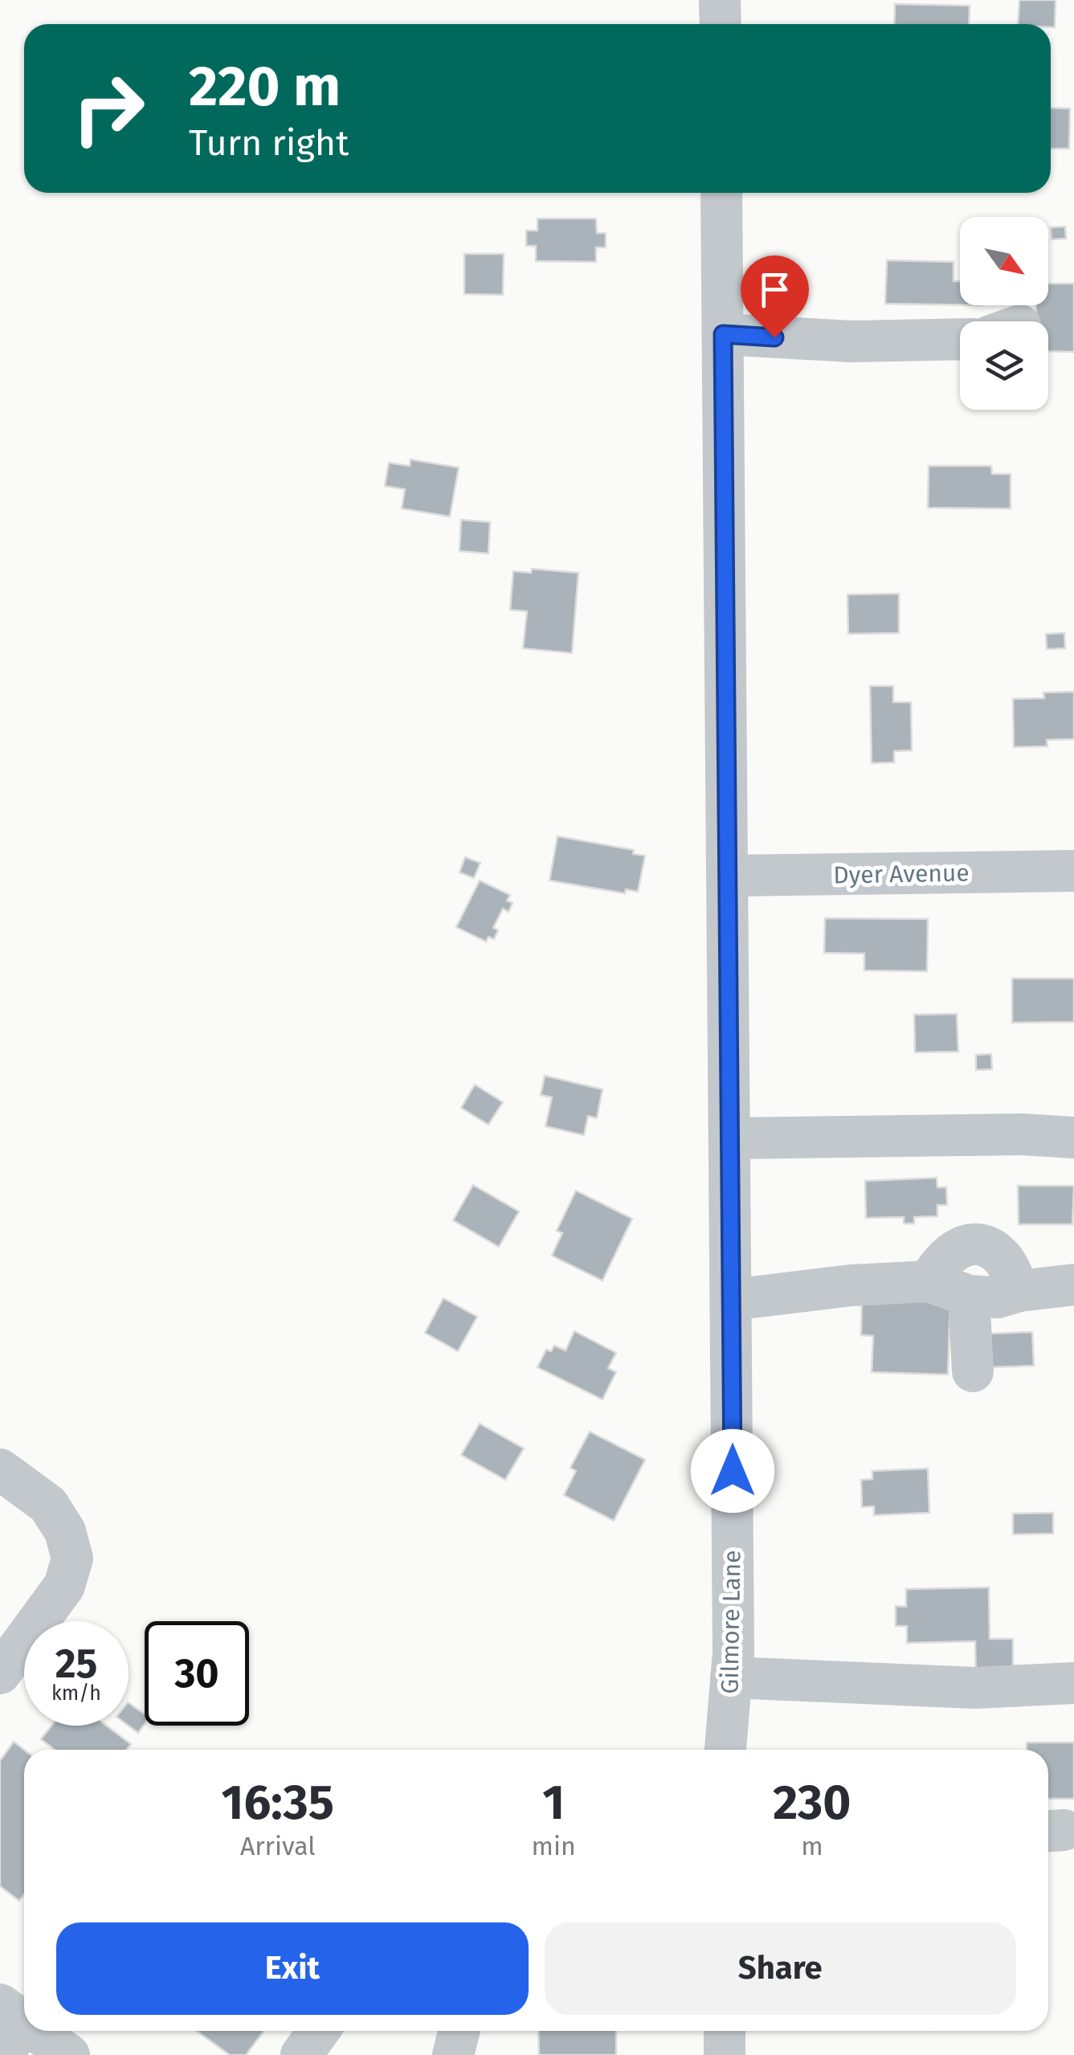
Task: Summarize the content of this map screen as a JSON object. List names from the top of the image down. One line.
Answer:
{"streets":{"street":["Dyer Avenue","Gilmore Lane"]},"crossings":[["Dyer Avenue","Gilmore Lane"]],"north":"bottom right","page":{"turn":["220 m","Turn right"],"speed":"25 km/h","limit":"30","eta":["16:35","Arrival","1","min","230","m"],"buttons":["Exit","Share"]}}
